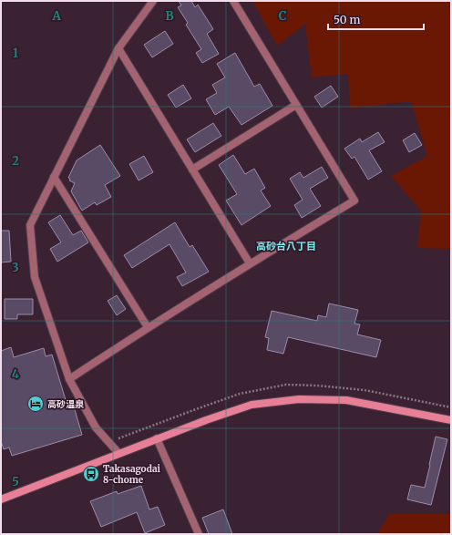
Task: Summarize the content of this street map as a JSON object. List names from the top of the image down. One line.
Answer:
{"districts":["高砂台八丁目"],"places":{"hotel":["高砂温泉"],"bus stop":["Takasagodai 8-chome"]},"scale_bar":"50 m","grid":{"columns":["A","B","C"],"rows":["1","2","3","4","5"]}}
